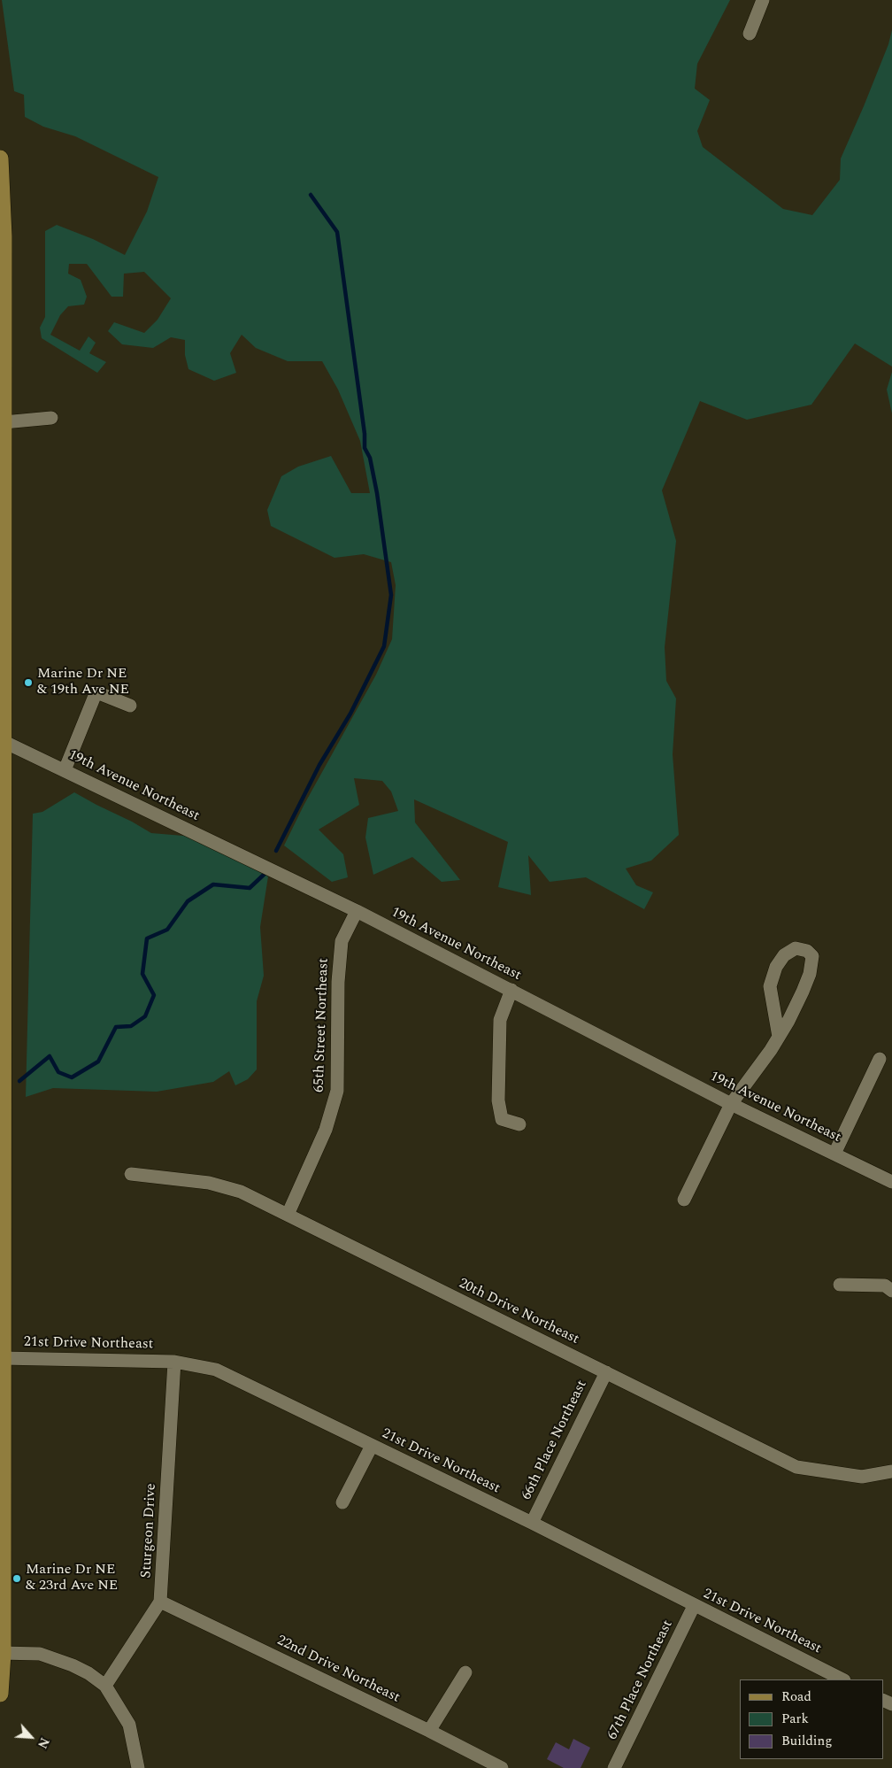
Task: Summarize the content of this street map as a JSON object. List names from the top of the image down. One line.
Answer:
{"streets":{"street":["19th Avenue Northeast","65th Street Northeast","20th Drive Northeast","21st Drive Northeast","66th Place Northeast","Sturgeon Drive","22nd Drive Northeast","67th Place Northeast"]},"crossings":[["19th Avenue Northeast","65th Street Northeast"],["65th Street Northeast","20th Drive Northeast"],["20th Drive Northeast","66th Place Northeast"],["21st Drive Northeast","66th Place Northeast"],["21st Drive Northeast","Sturgeon Drive"],["21st Drive Northeast","67th Place Northeast"],["Sturgeon Drive","22nd Drive Northeast"]],"places":["Marine Dr NE & 19th Ave NE","Marine Dr NE & 23rd Ave NE"],"legend":["Road","Park","Building"],"north":"bottom right"}
